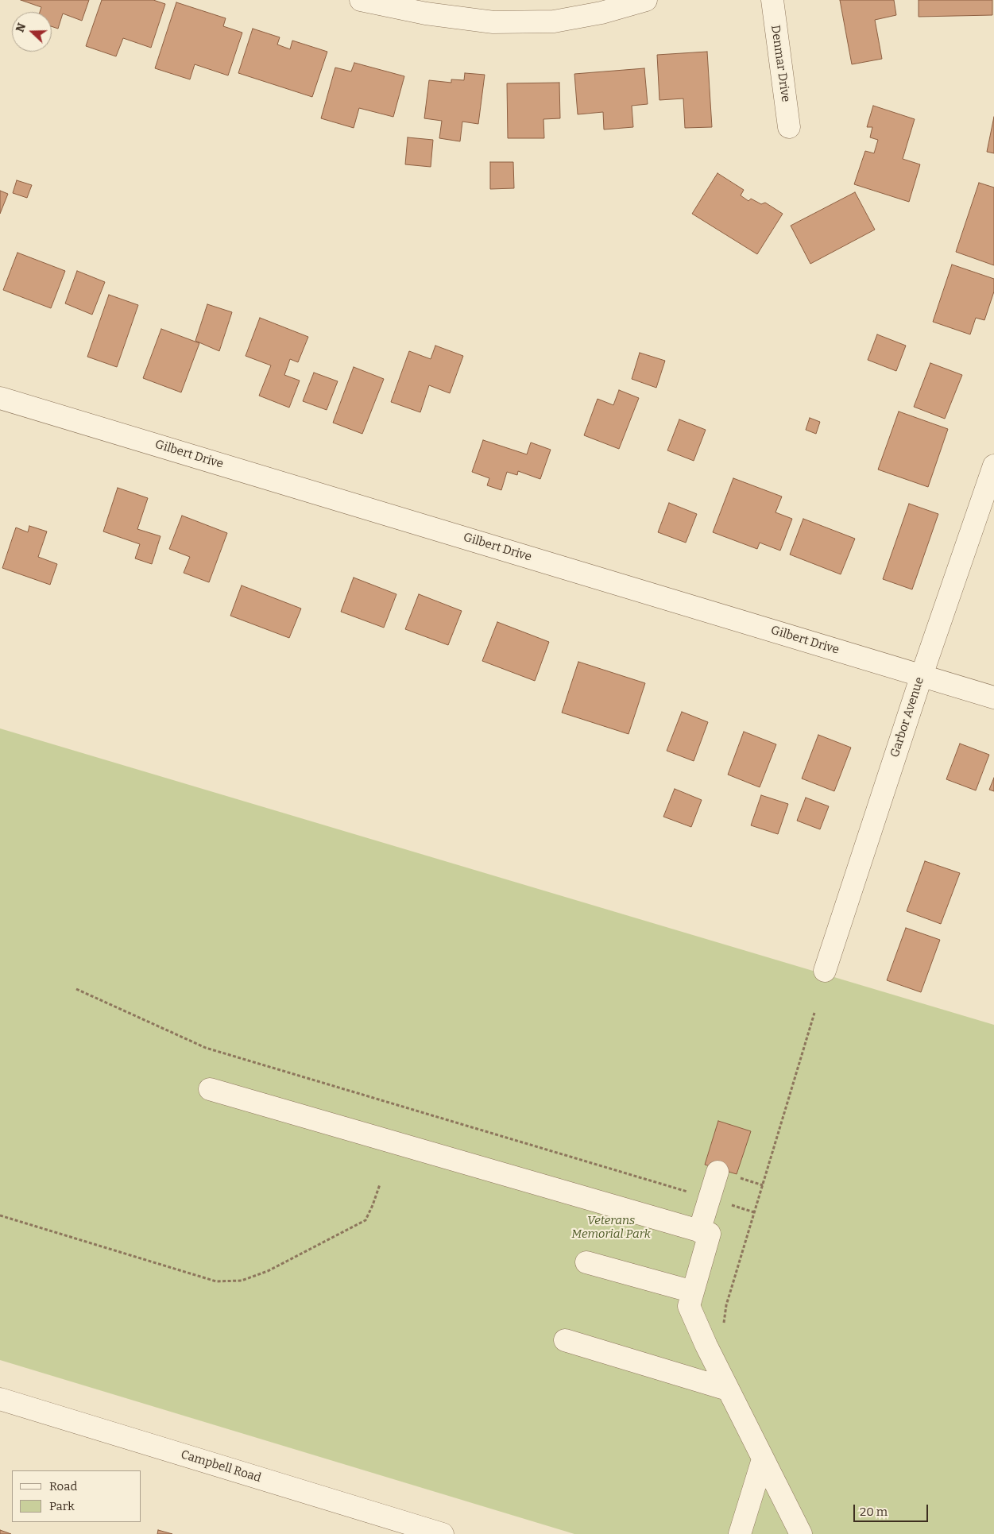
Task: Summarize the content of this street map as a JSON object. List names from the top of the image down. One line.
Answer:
{"streets":{"street":["Denmar Drive","Gilbert Drive","Garbor Avenue","Campbell Road"]},"crossings":[["Gilbert Drive","Garbor Avenue"]],"parks":["Veterans Memorial Park"],"legend":["Road","Park"],"scale_bar":"20 m","north":"left"}
